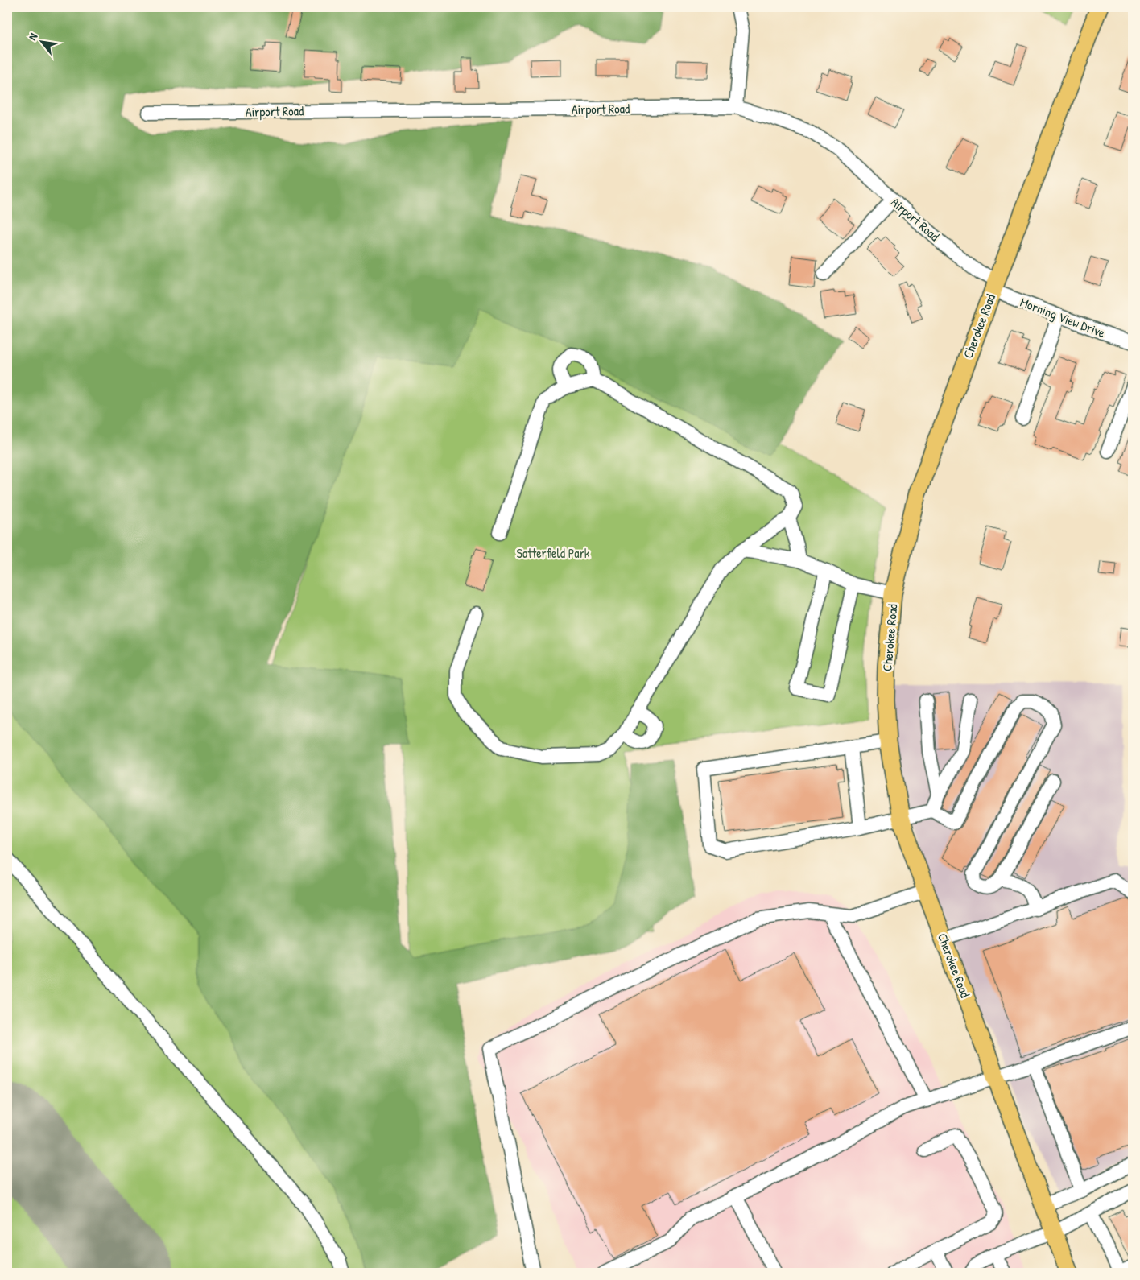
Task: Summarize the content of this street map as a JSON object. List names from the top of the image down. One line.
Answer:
{"streets":{"main road":["Cherokee Road"],"street":["Airport Road","Morning View Drive"]},"crossings":[["Airport Road","Morning View Drive"],["Airport Road","Cherokee Road"],["Morning View Drive","Cherokee Road"]],"parks":["Satterfield Park"],"north":"top left"}
